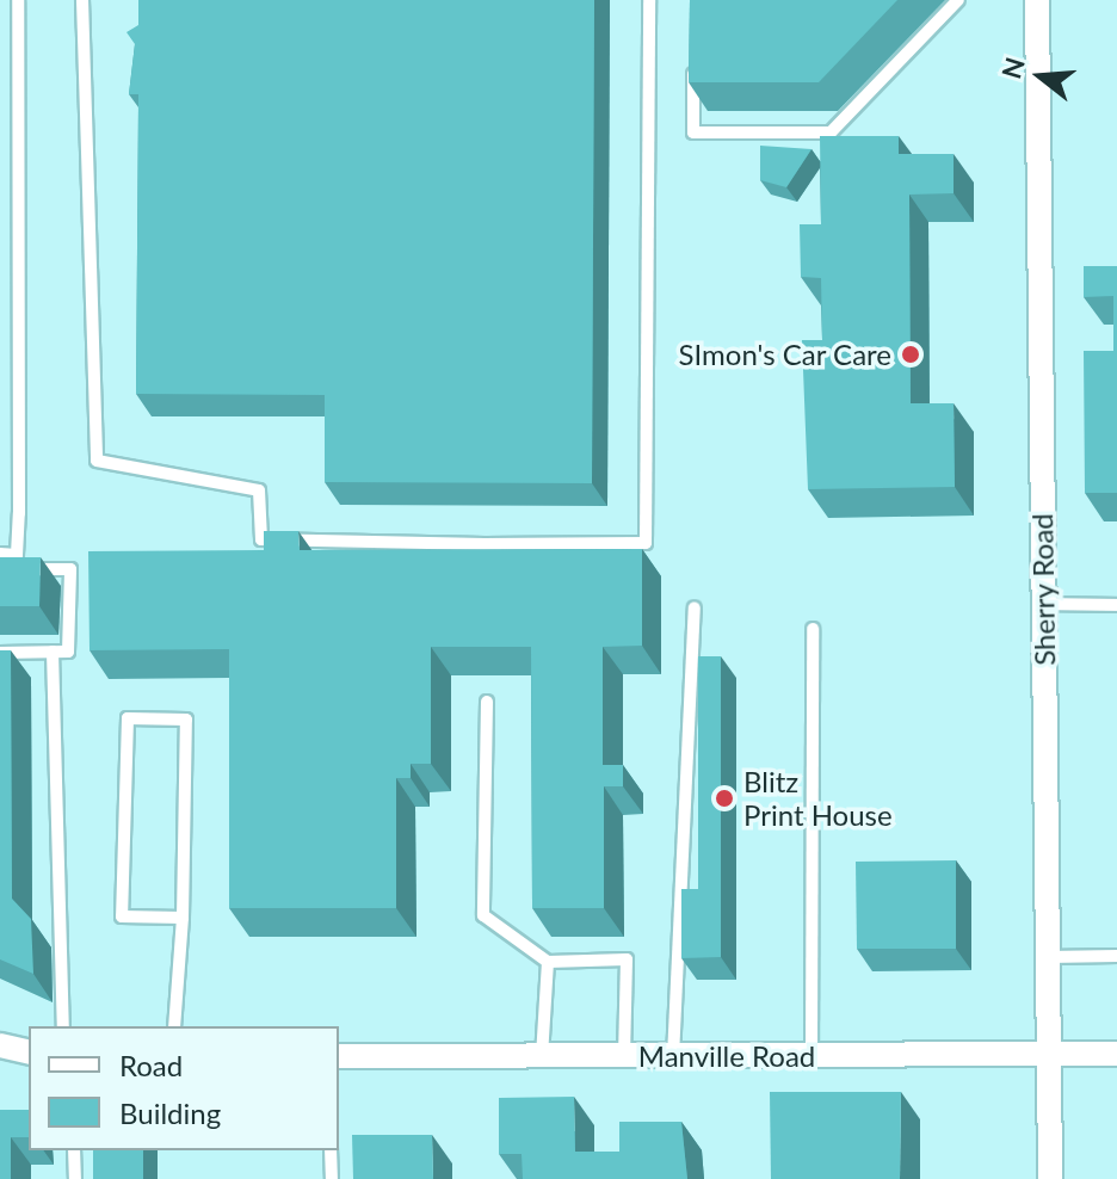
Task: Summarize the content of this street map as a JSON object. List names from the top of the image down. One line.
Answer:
{"streets":{"street":["Sherry Road","Manville Road"]},"crossings":[["Sherry Road","Manville Road"]],"places":["SImon's Car Care","Blitz Print House"],"legend":["Road","Building"],"north":"left"}
